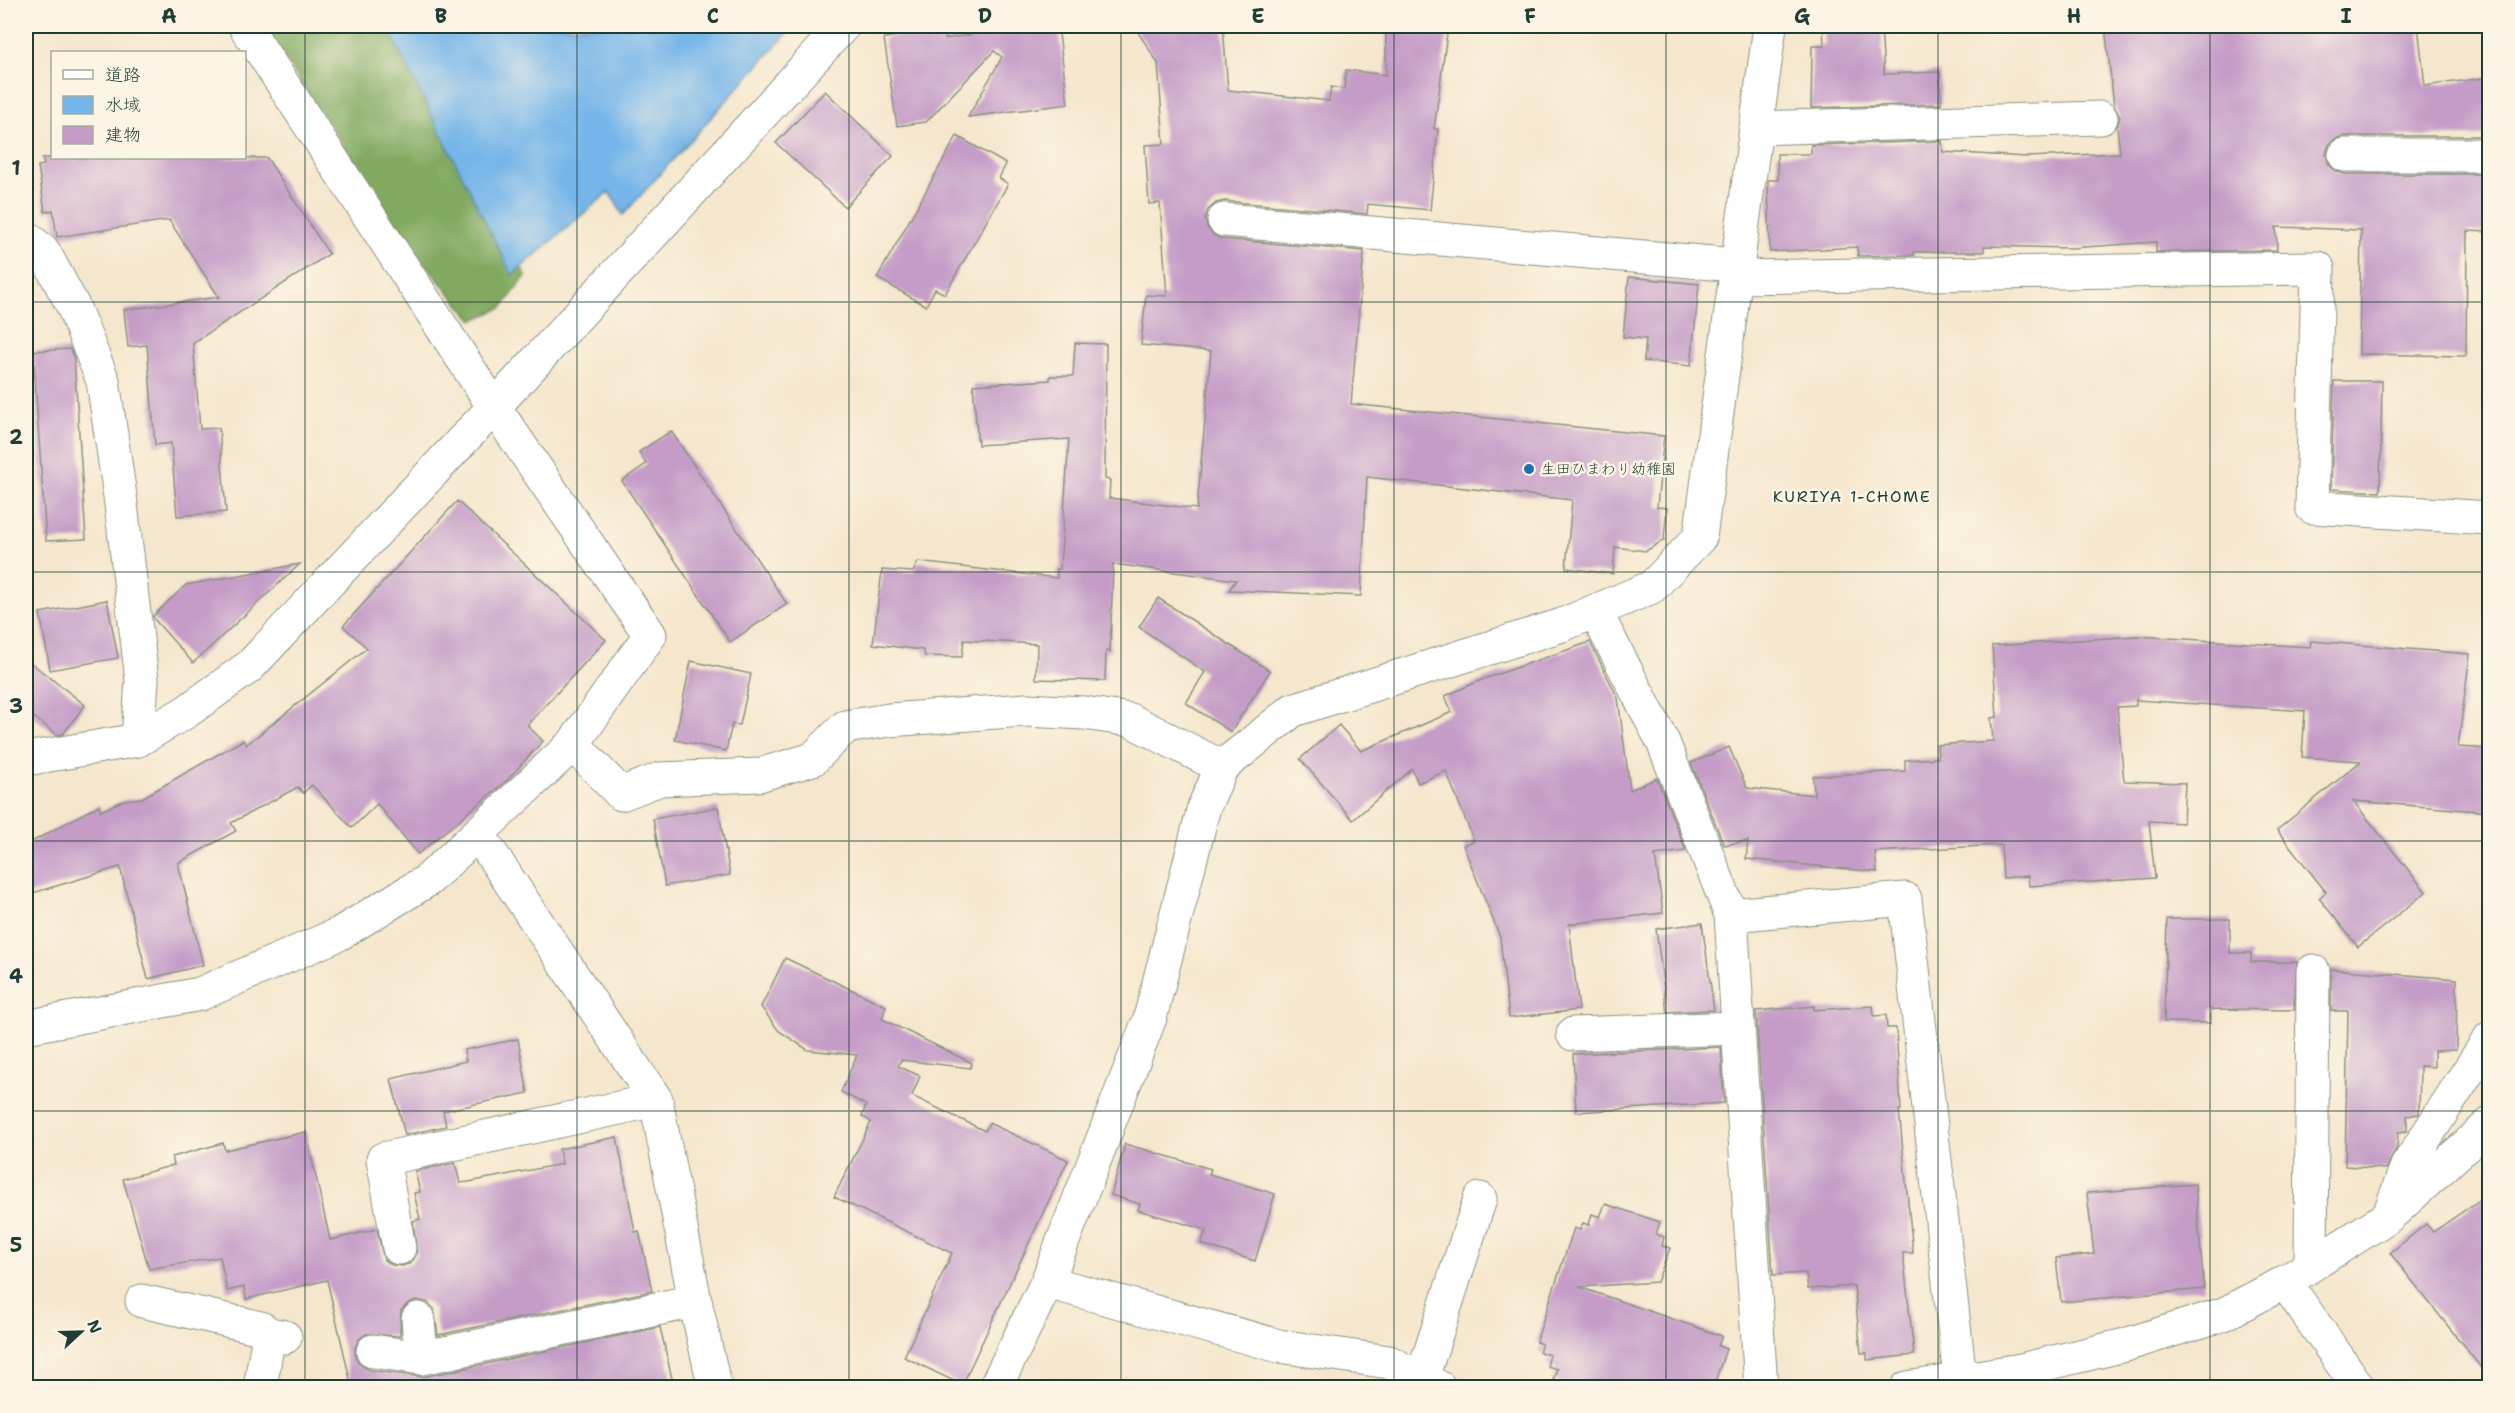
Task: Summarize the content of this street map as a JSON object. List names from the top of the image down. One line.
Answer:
{"districts":["KURIYA 1-CHOME"],"places":["生田ひまわり幼稚園"],"legend":["道路","水域","建物"],"north":"right","grid":{"columns":["A","B","C","D","E","F","G","H","I"],"rows":["1","2","3","4","5"]}}
